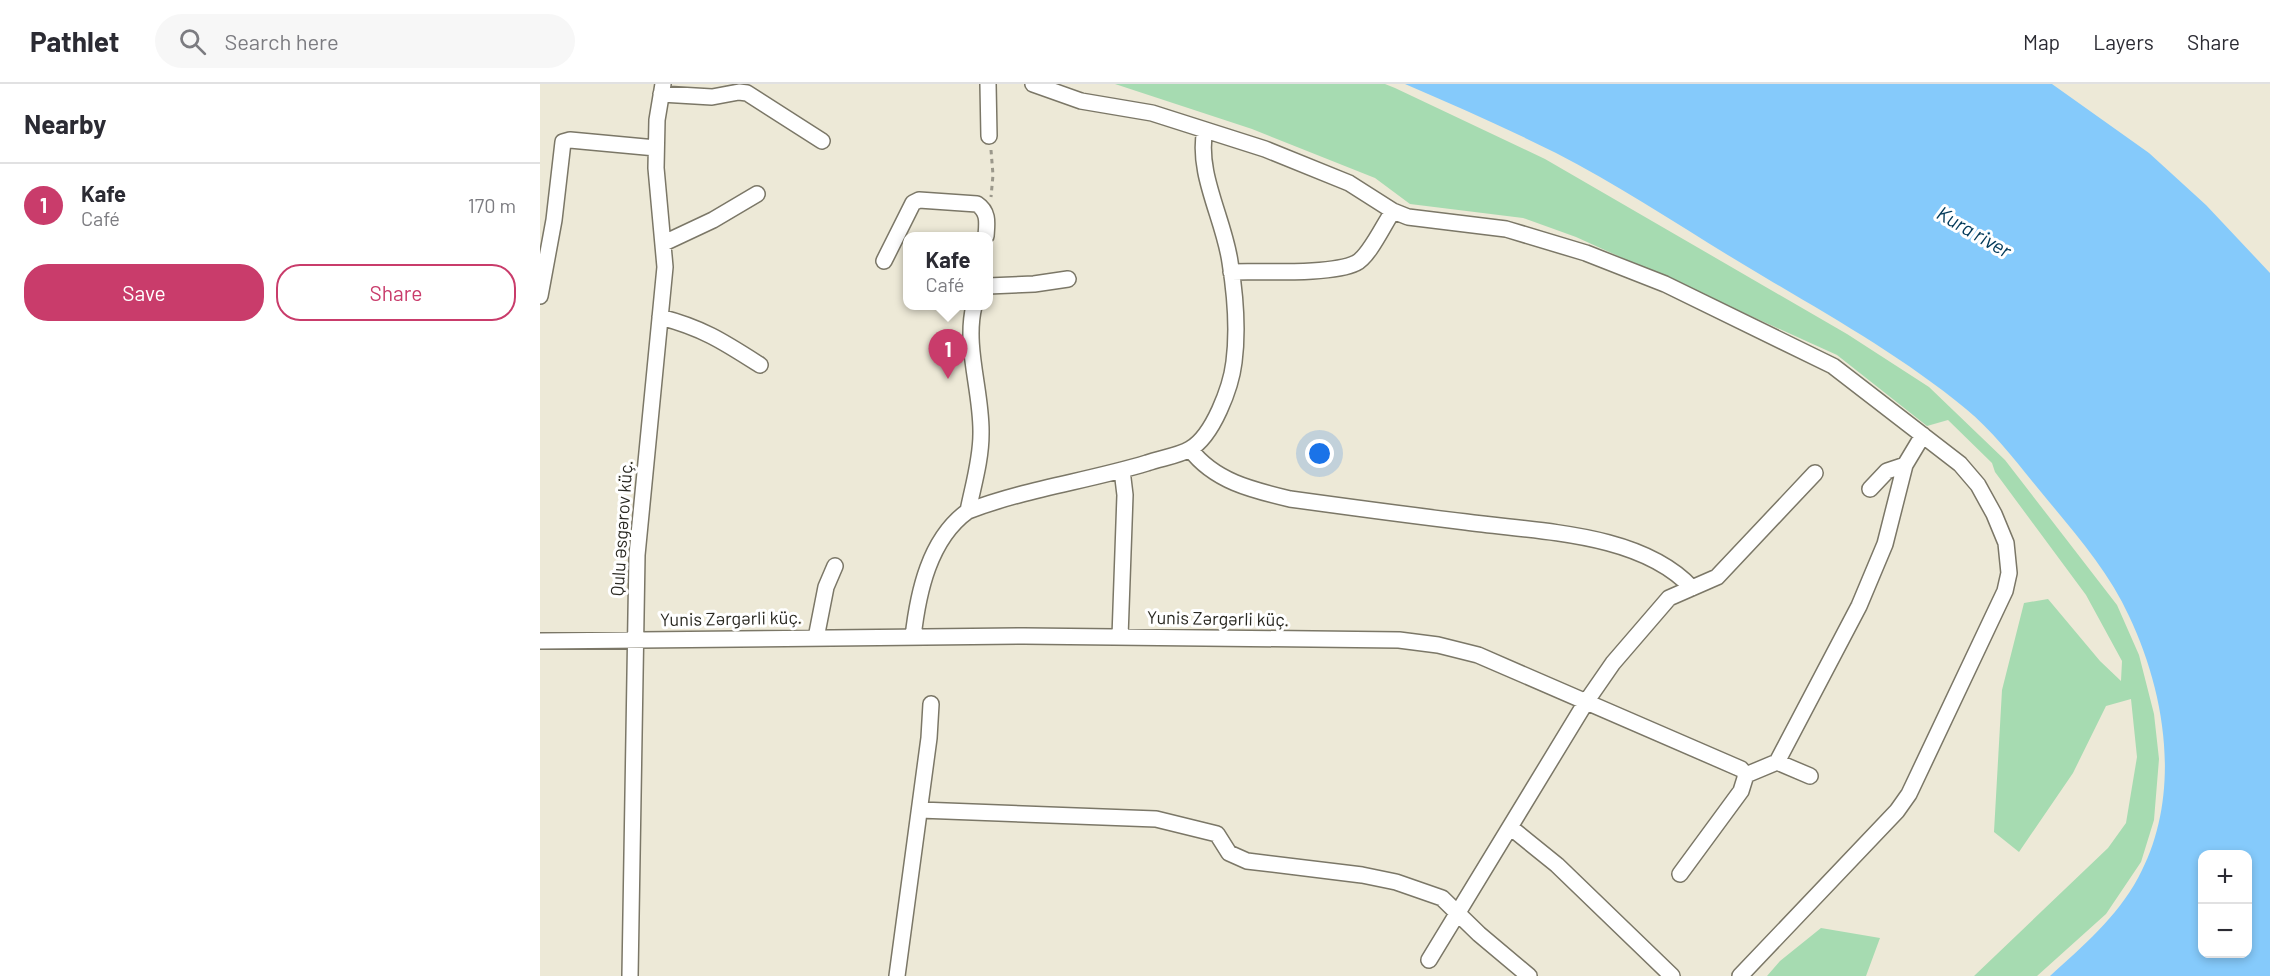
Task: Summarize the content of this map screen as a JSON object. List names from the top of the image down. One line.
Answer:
{"streets":{"street":["Qulu Əsgərov küç.","Yunis Zərgərli küç."]},"crossings":[["Qulu Əsgərov küç.","Yunis Zərgərli küç."]],"water":["Kura river"],"page":{"header":"Pathlet","search":"Search here","nav":["Map","Layers","Share"],"heading":"Nearby","list":[{"mark":"1","name":"Kafe","note":"Café","value":"170 m"}],"popup":["Kafe","Café"],"buttons":["Save","Share"],"pins":"1","map_buttons":["+","−"]}}
